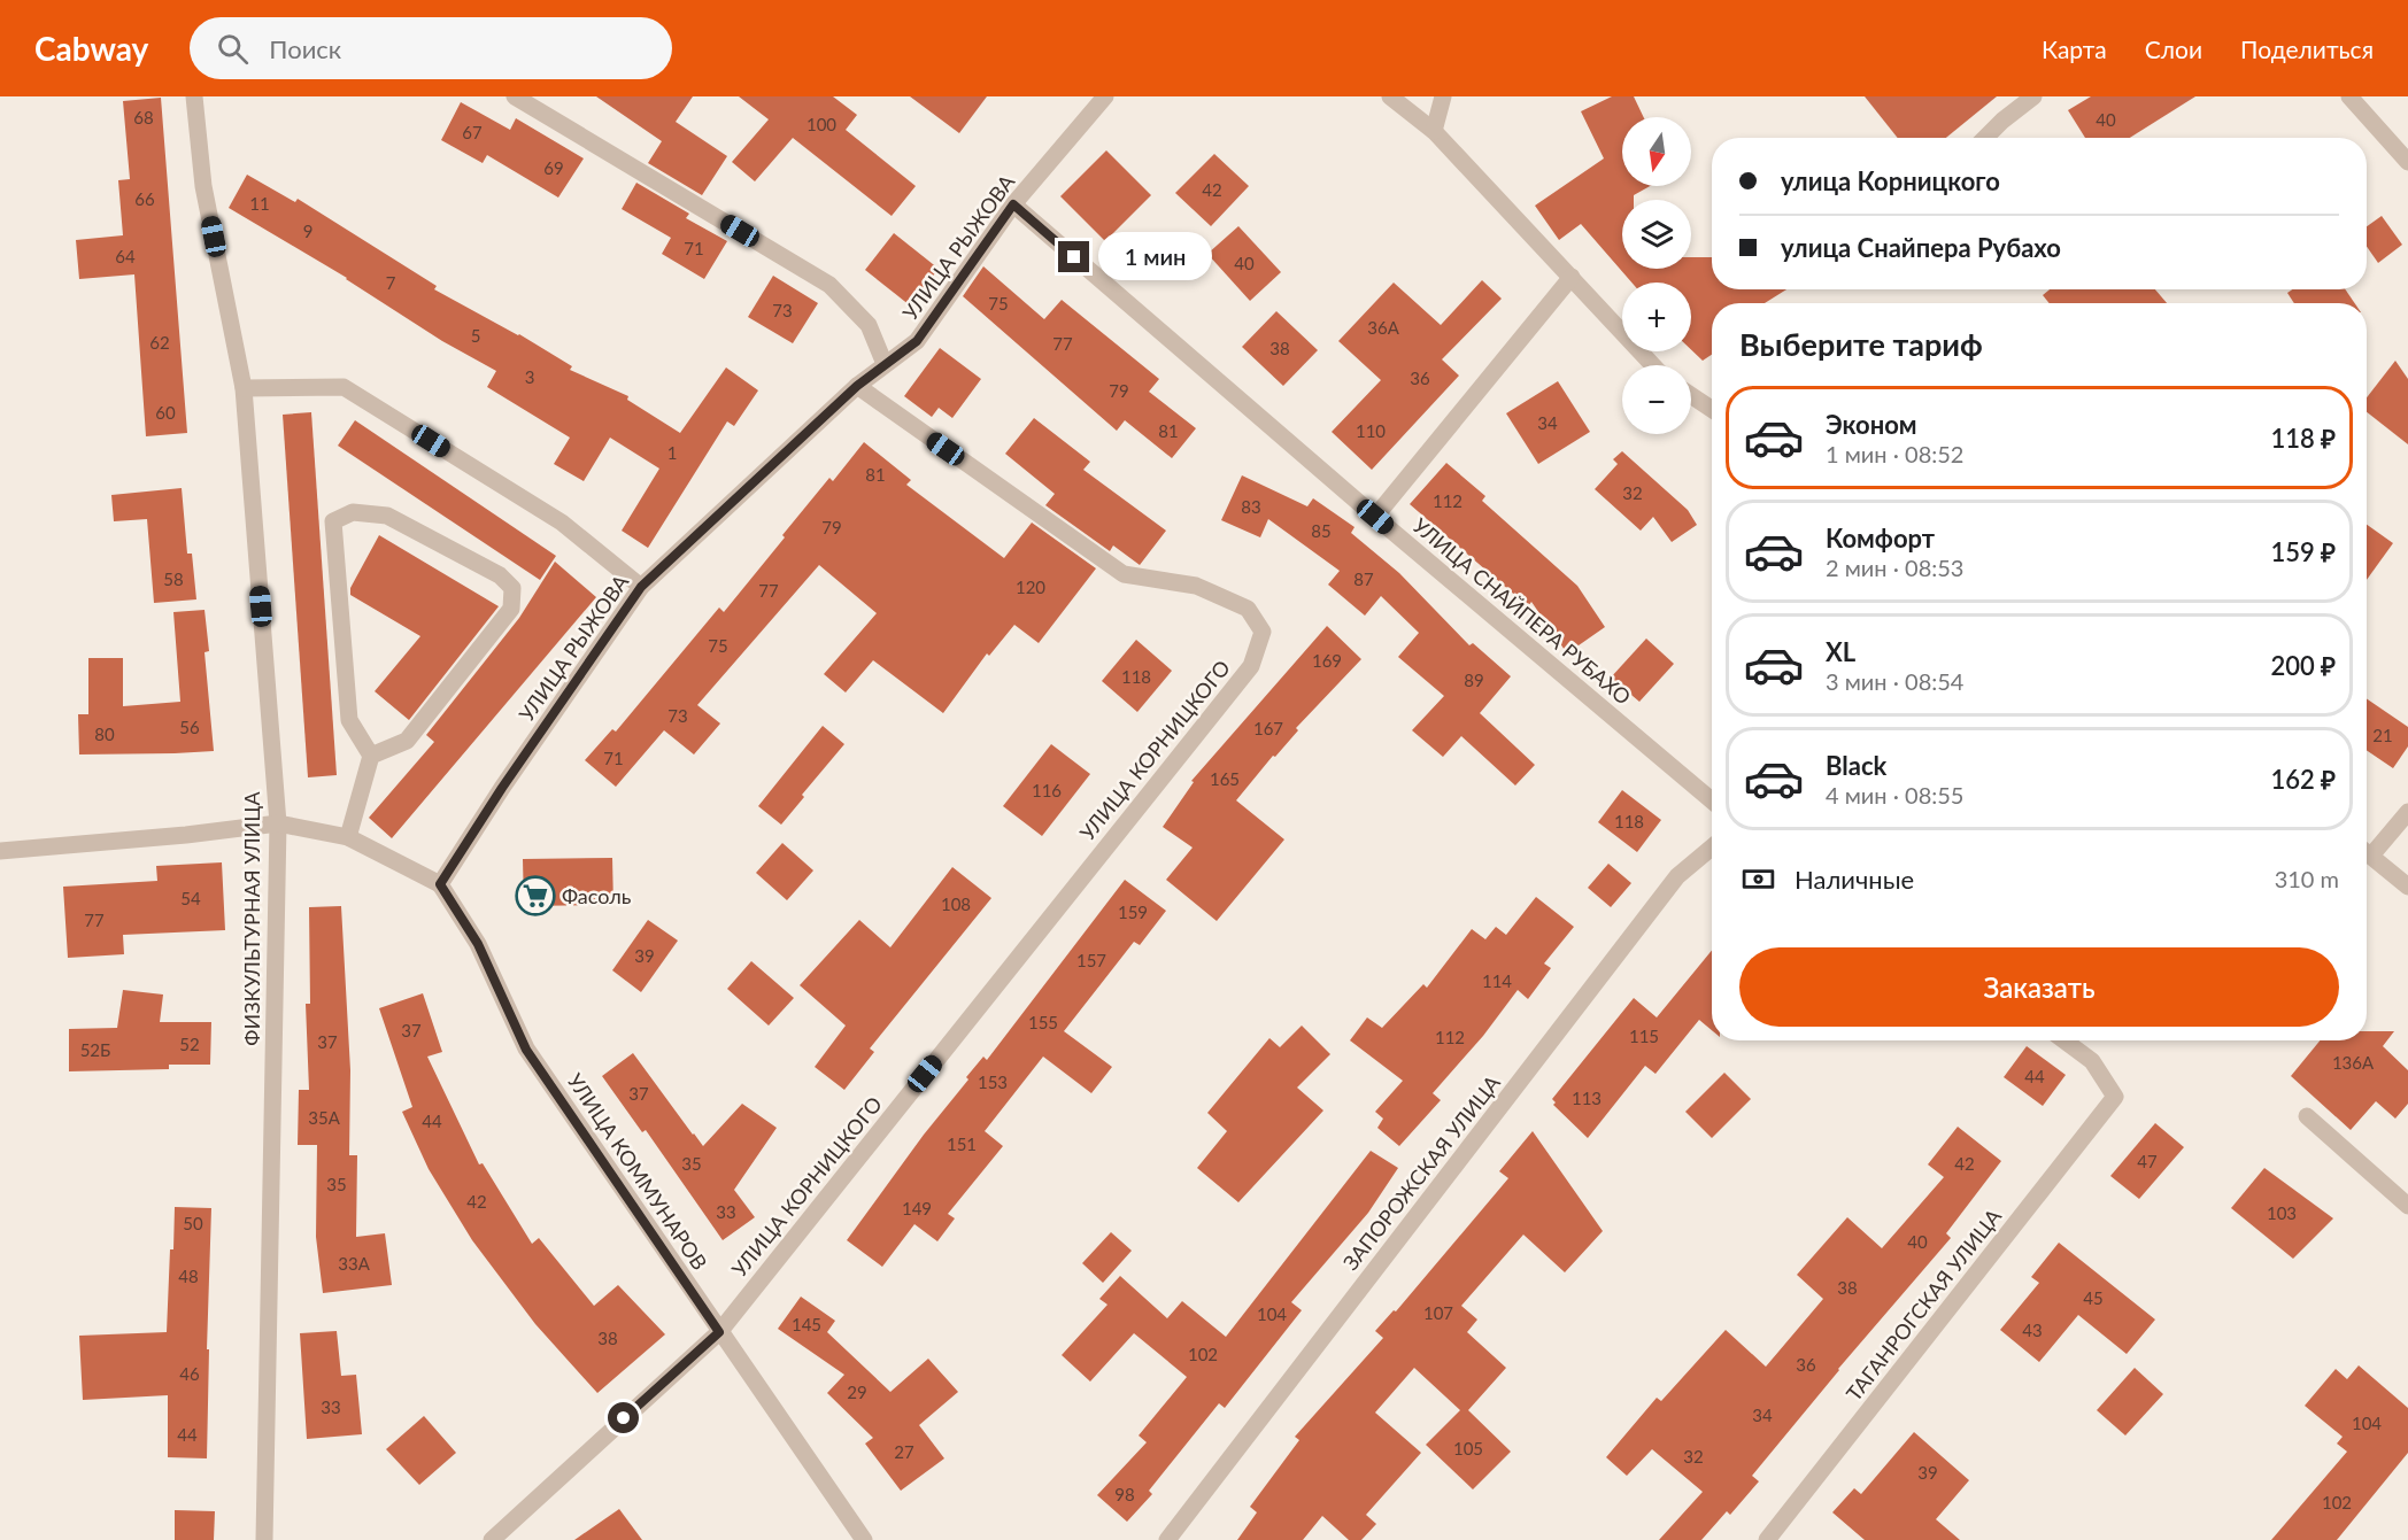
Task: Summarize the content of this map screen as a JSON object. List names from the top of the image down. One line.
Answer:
{"streets":{"street":["УЛИЦА РЫЖОВА","УЛИЦА СНАЙПЕРА РУБАХО","УЛИЦА КОРНИЦКОГО","ФИЗКУЛЬТУРНАЯ УЛИЦА","УЛИЦА КОММУНАРОВ","ЗАПОРОЖСКАЯ УЛИЦА","ТАГАНРОГСКАЯ УЛИЦА"]},"crossings":[["УЛИЦА РЫЖОВА","УЛИЦА СНАЙПЕРА РУБАХО"],["УЛИЦА РЫЖОВА","УЛИЦА КОРНИЦКОГО"],["УЛИЦА РЫЖОВА","УЛИЦА КОММУНАРОВ"],["УЛИЦА КОРНИЦКОГО","УЛИЦА КОММУНАРОВ"]],"places":{"supermarket":["Фасоль"]},"house_numbers":["68","40","100","67","69","42","66","11","9","71","64","40","7","75","73","36А","5","62","77","38","3","36","79","60","34","81","110","1","81","32","112","83","79","85","58","87","120","77","75","169","118","89","73","56","167","80","21","71","165","116","118","54","108","159","77","39","157","114","155","37","115","112","37","52","52Б","136А","44","153","37","113","35А","44","151","47","35","42","35","42","149","33","103","50","40","33А","48","38","45","107","104","145","43","38","102","36","46","29","33","34","104","44","105","27","32","39","98","102"],"north":"bottom","page":{"header":"Cabway","search":"Поиск","nav":["Карта","Слои","Поделиться"],"map_buttons":["+","−"],"banner":["улица Корницкого","улица Снайпера Рубахо"],"bubble":"1 мин","heading":"Выберите тариф","list":[{"name":"Эконом","note":"1 мин · 08:52","value":"118 ₽"},{"name":"Комфорт","note":"2 мин · 08:53","value":"159 ₽"},{"name":"XL","note":"3 мин · 08:54","value":"200 ₽"},{"name":"Black","note":"4 мин · 08:55","value":"162 ₽"}],"pay":["Наличные","310 m"],"buttons":"Заказать"}}
